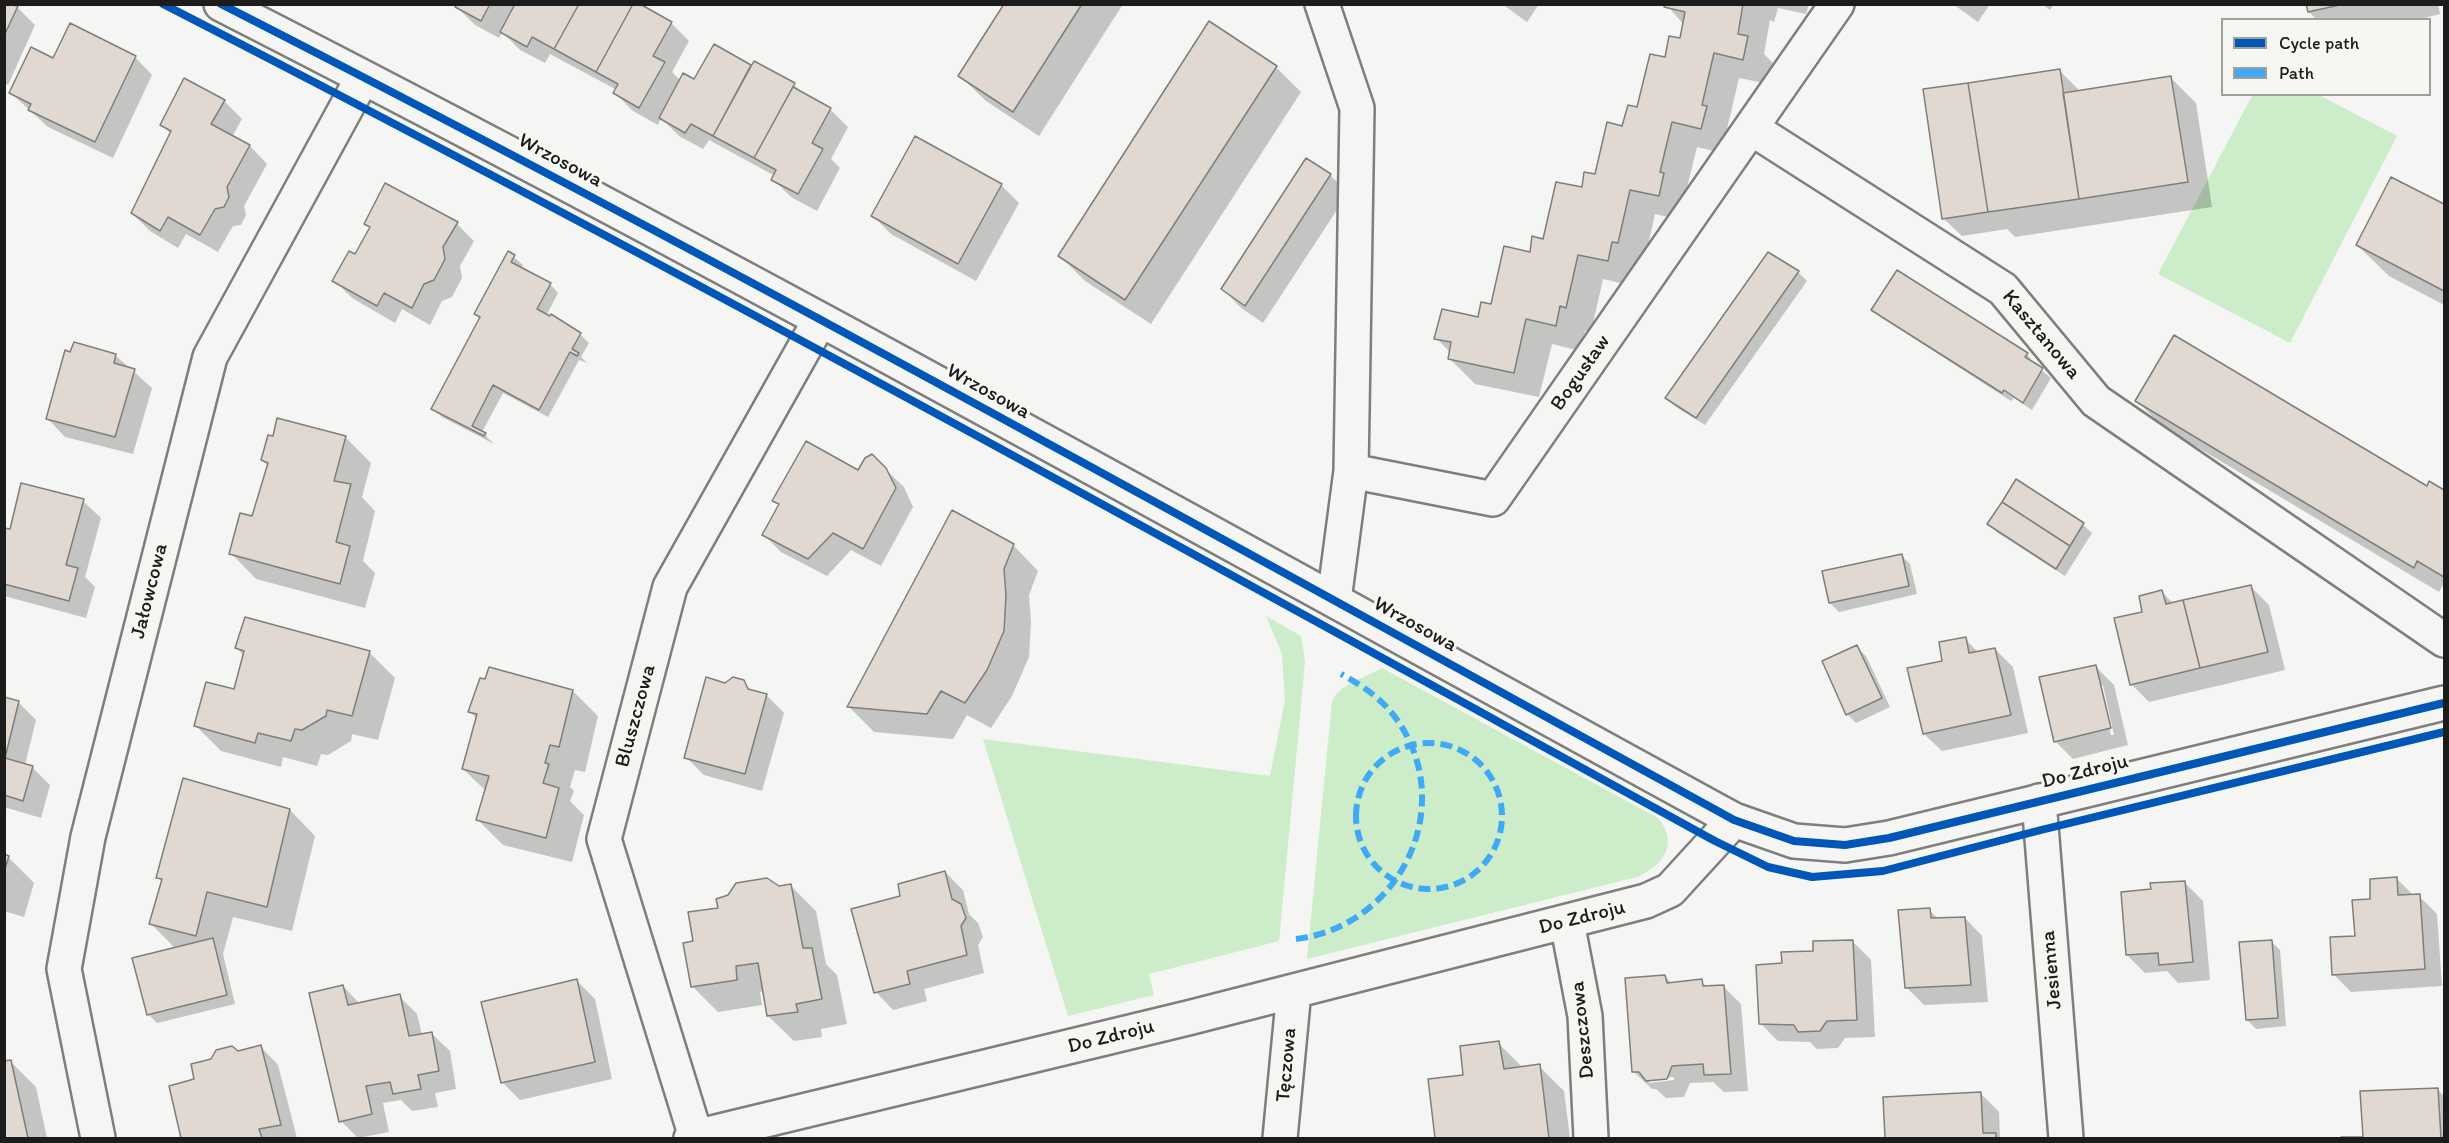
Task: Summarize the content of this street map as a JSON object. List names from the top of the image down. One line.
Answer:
{"streets":{"street":["Wrzosowa","Kasztanowa","Bogusław","Jałowcowa","Bluszczowa","Do Zdroju","Jesienna","Deszczowa","Tęczowa"]},"crossings":[["Wrzosowa","Jałowcowa"],["Wrzosowa","Bluszczowa"],["Wrzosowa","Do Zdroju"],["Kasztanowa","Bogusław"],["Bluszczowa","Do Zdroju"],["Do Zdroju","Jesienna"],["Do Zdroju","Deszczowa"],["Do Zdroju","Tęczowa"]],"legend":["Cycle path","Path"]}
